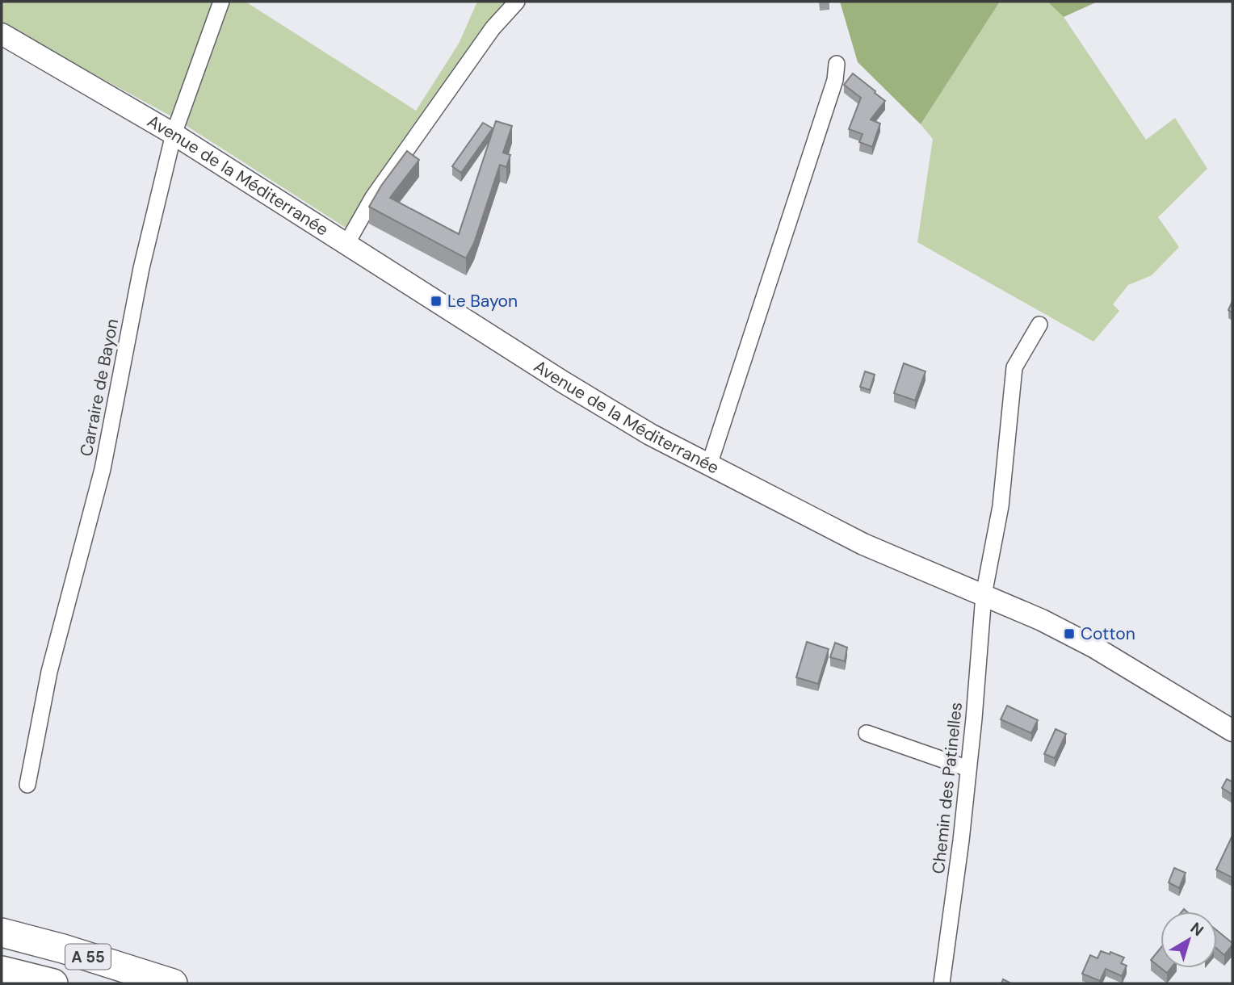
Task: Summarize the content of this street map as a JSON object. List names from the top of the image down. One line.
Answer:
{"streets":{"highway":["A 55"],"main road":["Avenue de la Méditerranée"],"street":["Carraire de Bayon","Chemin des Patinelles"]},"crossings":[["Avenue de la Méditerranée","Carraire de Bayon"],["Avenue de la Méditerranée","Chemin des Patinelles"]],"places":{"transit":["Le Bayon","Cotton"]},"north":"top right"}
